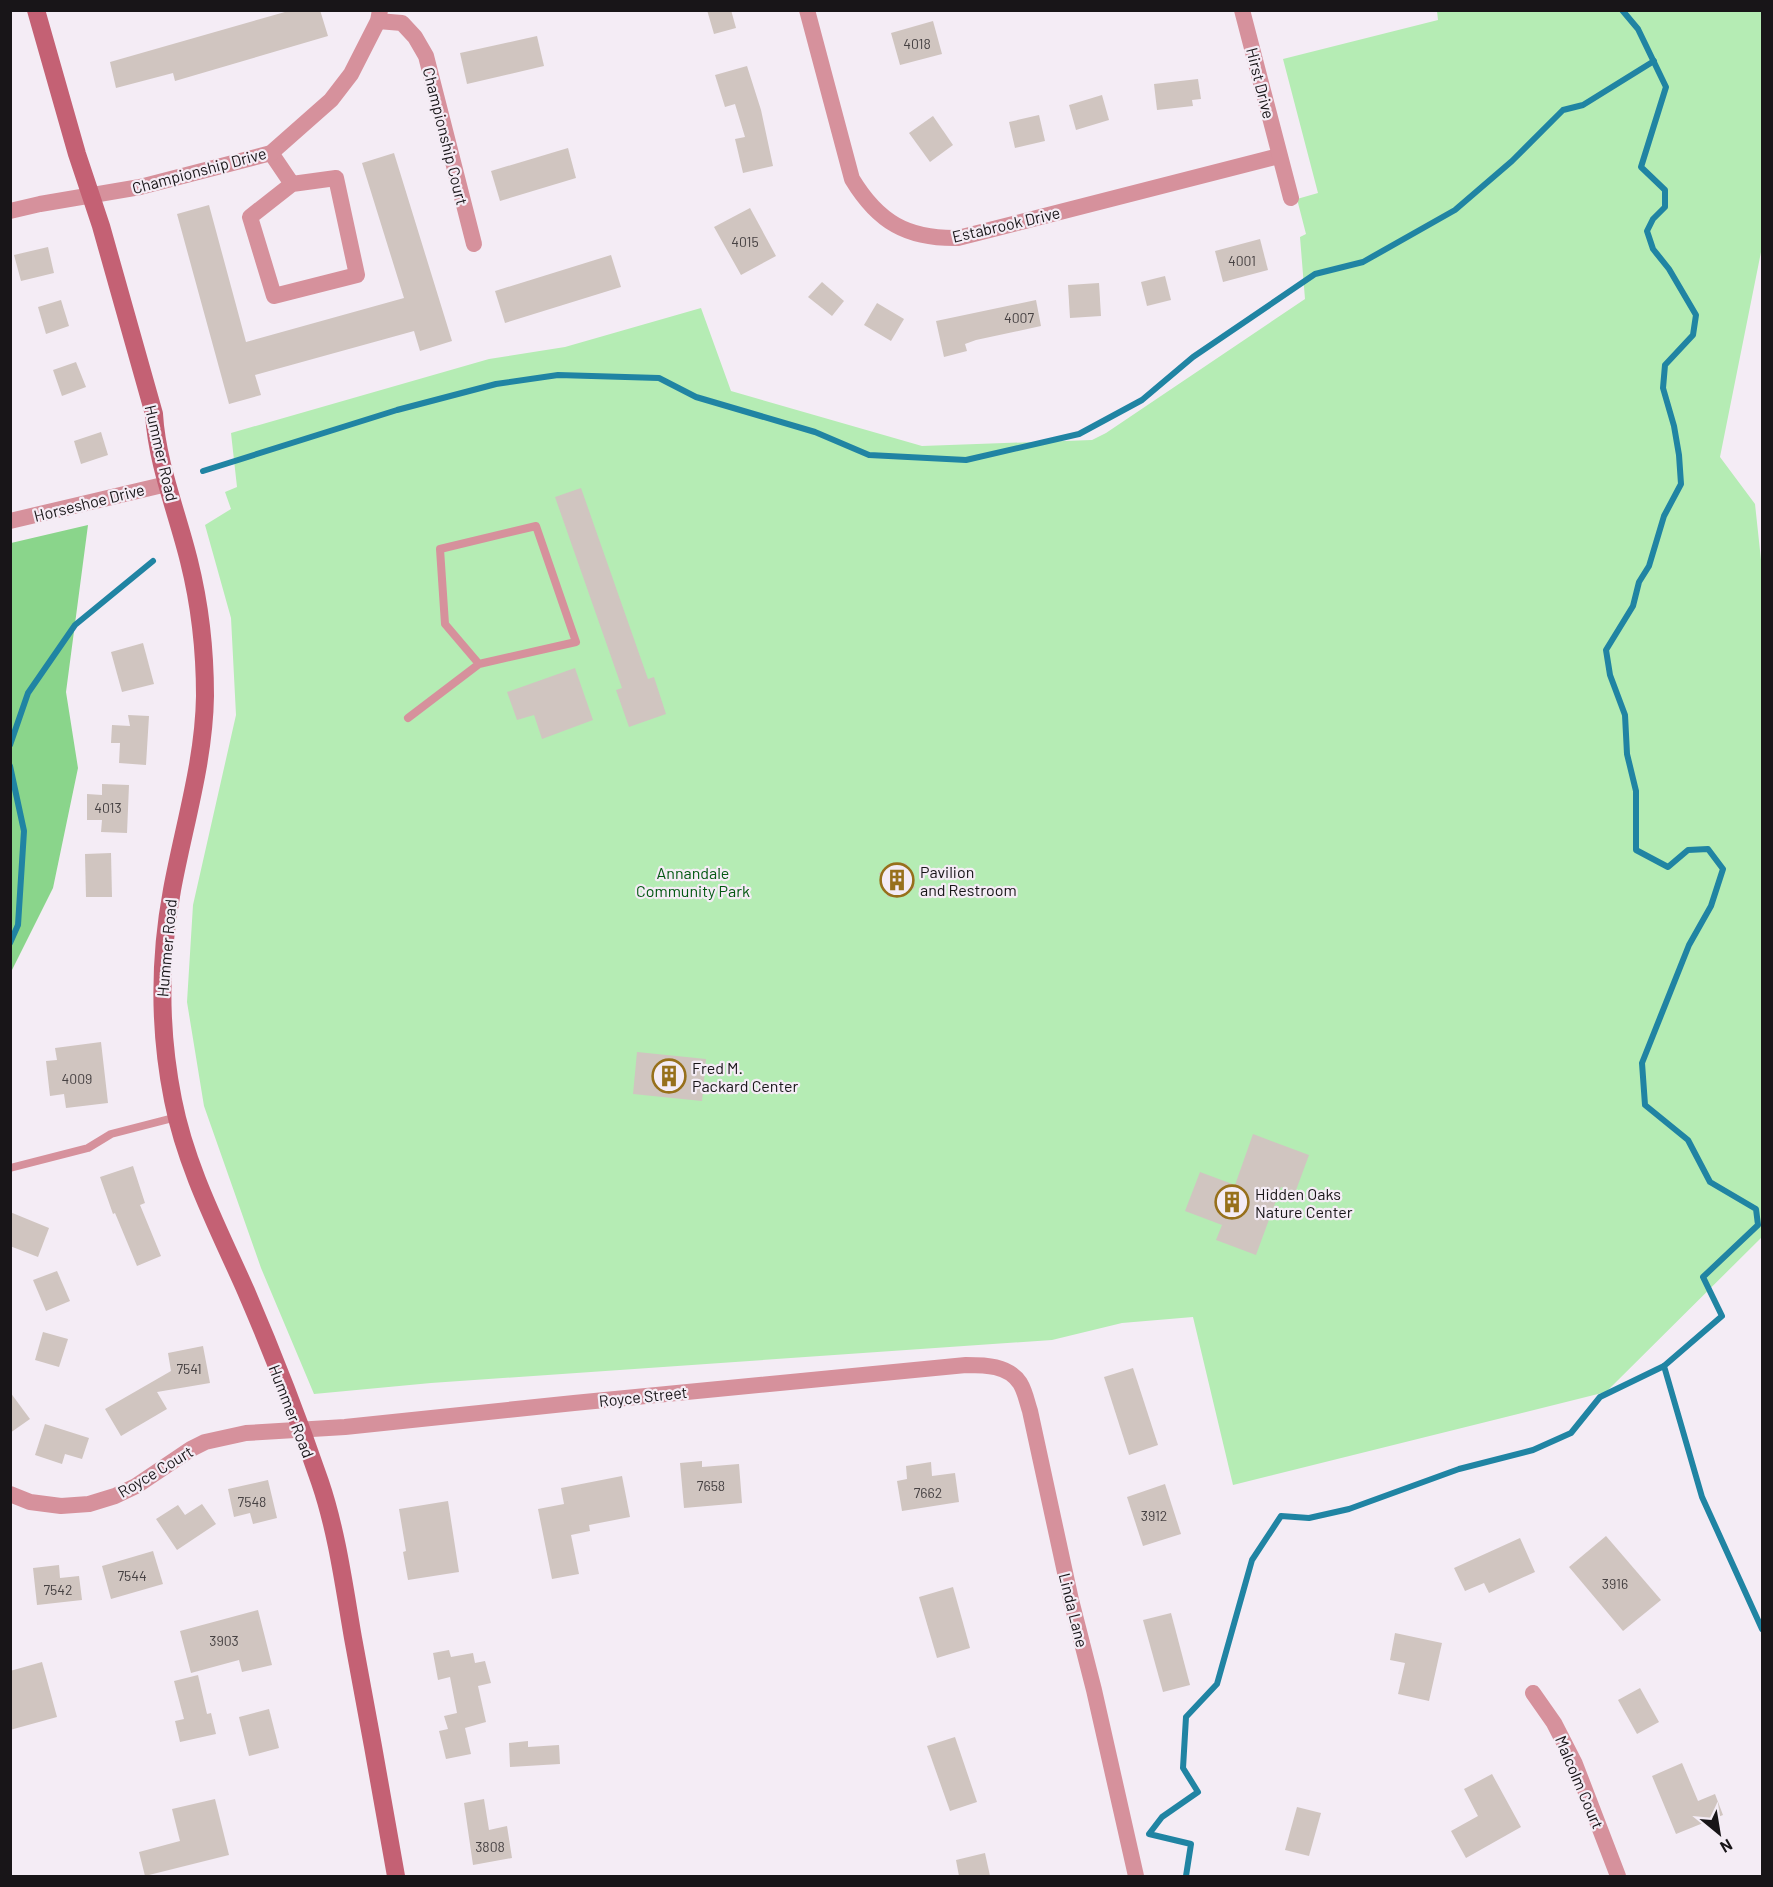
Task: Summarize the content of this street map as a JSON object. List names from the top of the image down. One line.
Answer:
{"streets":{"main road":["Hummer Road"],"street":["Hirst Drive","Championship Court","Championship Drive","Estabrook Drive","Horseshoe Drive","Royce Street","Royce Court","Linda Lane","Malcolm Court"]},"crossings":[["Hirst Drive","Estabrook Drive"],["Championship Court","Championship Drive"],["Championship Drive","Hummer Road"],["Hummer Road","Horseshoe Drive"],["Hummer Road","Royce Street"],["Hummer Road","Royce Court"],["Royce Street","Royce Court"],["Royce Street","Linda Lane"]],"parks":["Annandale Community Park"],"places":{"building":["Pavilion and Restroom","Fred M. Packard Center","Hidden Oaks Nature Center"]},"house_numbers":["4018","4015","4001","4007","4013","4009","7541","7658","7662","7548","3912","7544","3916","7542","3903","3808"],"north":"bottom right"}
